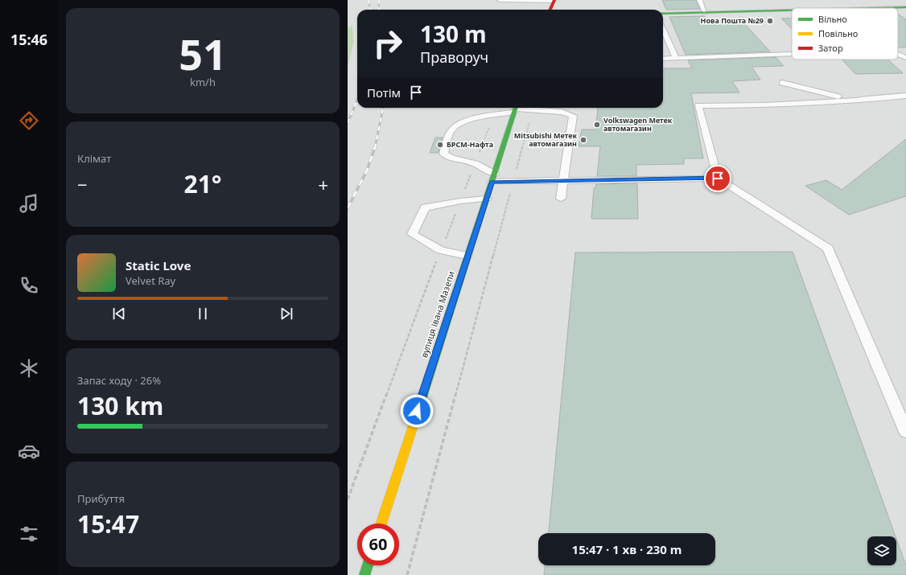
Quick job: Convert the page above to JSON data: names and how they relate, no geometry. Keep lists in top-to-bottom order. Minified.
{"streets":{"main road":["вулиця Івана Мазепи"]},"places":["Нова Пошта №29","Volkswagen Метек автомагазин","Mitsubishi Метек автомагазин","БРСМ-Нафта"],"legend":["Вільно","Повільно","Затор"],"page":{"tabs":"15:46","tile":[["51","km/h"],"Клімат",["Запас ходу · 26%","130 km"],["Прибуття","15:47"]],"turn":["130 m","Праворуч"],"then":"Потім","heat":["−","21°","+"],"song":["Static Love","Velvet Ray"],"limit":"60","trip":"15:47 · 1 хв · 230 m"}}
